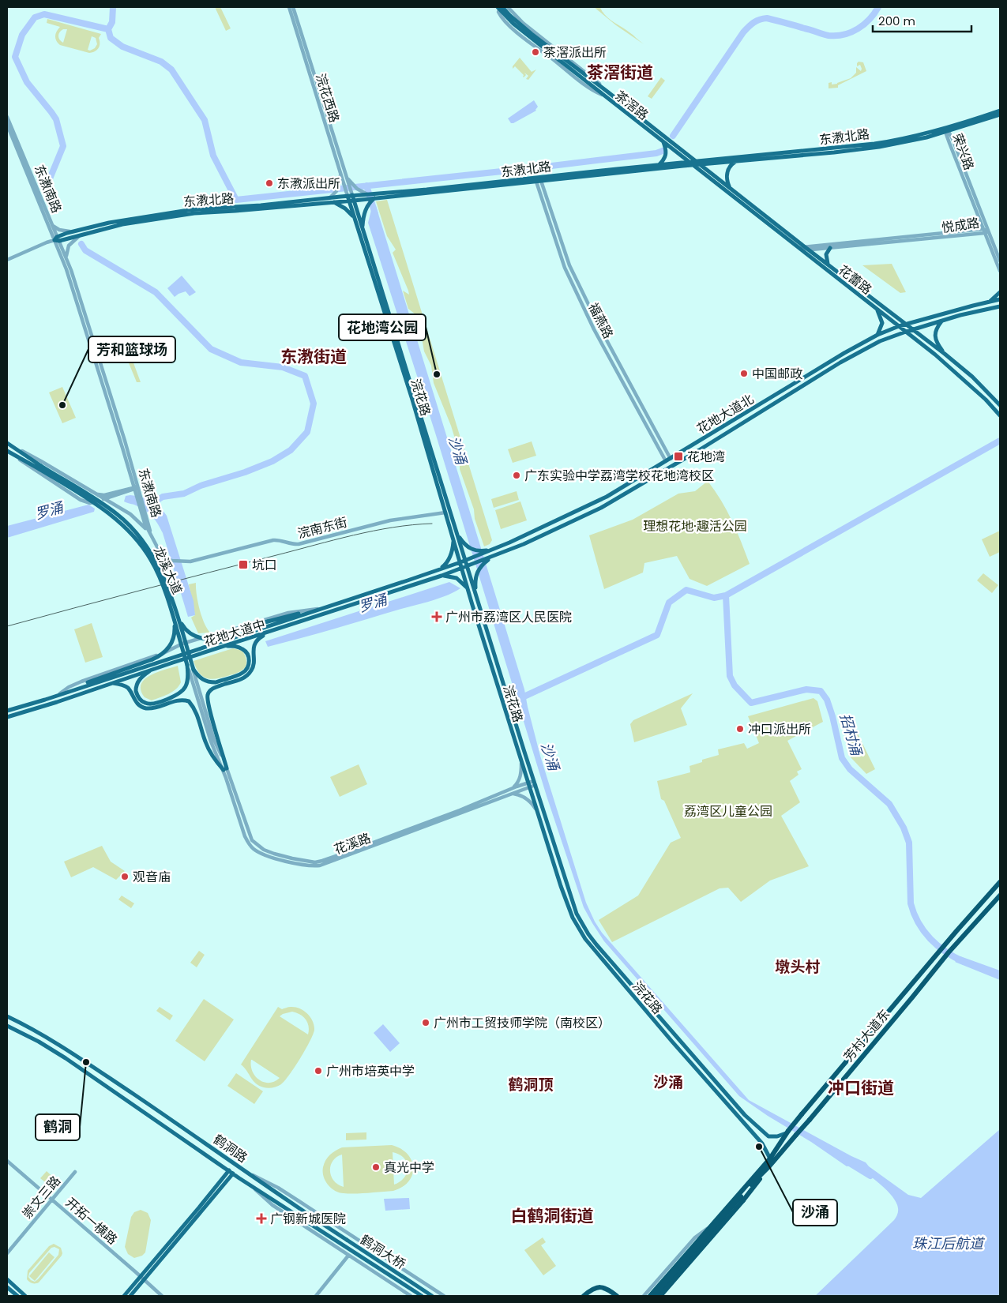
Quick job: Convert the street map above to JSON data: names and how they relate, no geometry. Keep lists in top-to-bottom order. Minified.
{"streets":{"highway":["芳村大道东"],"main road":["茶滘路","东漖北路","花蕾路","浣花路","花地大道北","龙溪大道","花地大道中","鹤洞路","鹤洞大桥"],"street":["浣花西路","荣兴路","东漖南路","悦成路","福燕路","浣南东街","花溪路","崇文三路","开拓一横路"]},"crossings":[["浣花西路","东漖北路"],["浣花西路","浣花路"],["茶滘路","东漖北路"],["茶滘路","花蕾路"],["东漖北路","荣兴路"],["东漖北路","东漖南路"],["东漖北路","花蕾路"],["东漖北路","福燕路"],["东漖北路","浣花路"],["荣兴路","悦成路"],["东漖南路","浣南东街"],["悦成路","花蕾路"],["花蕾路","花地大道北"],["福燕路","花地大道北"],["浣花路","花地大道北"],["浣花路","浣南东街"],["浣花路","花地大道中"],["浣花路","花溪路"],["浣花路","芳村大道东"],["花地大道北","花地大道中"],["龙溪大道","花溪路"],["鹤洞路","鹤洞大桥"],["崇文三路","开拓一横路"]],"districts":["茶滘街道","东漖街道","墩头村","沙涌","鹤洞顶","冲口街道","白鹤洞街道"],"water":["沙涌","罗涌","招村涌","珠江后航道"],"parks":["理想花地·趣活公园","荔湾区儿童公园"],"places":{"other":["茶滘派出所","东漖派出所","中国邮政","花地湾公园","芳和篮球场","广东实验中学荔湾学校花地湾校区","冲口派出所","观音庙","广州市工贸技师学院（南校区）","鹤洞","广州市培英中学","沙涌","真光中学"],"transit":["花地湾","坑口"],"health":["广州市荔湾区人民医院","广钢新城医院"]},"scale_bar":"200 m"}
